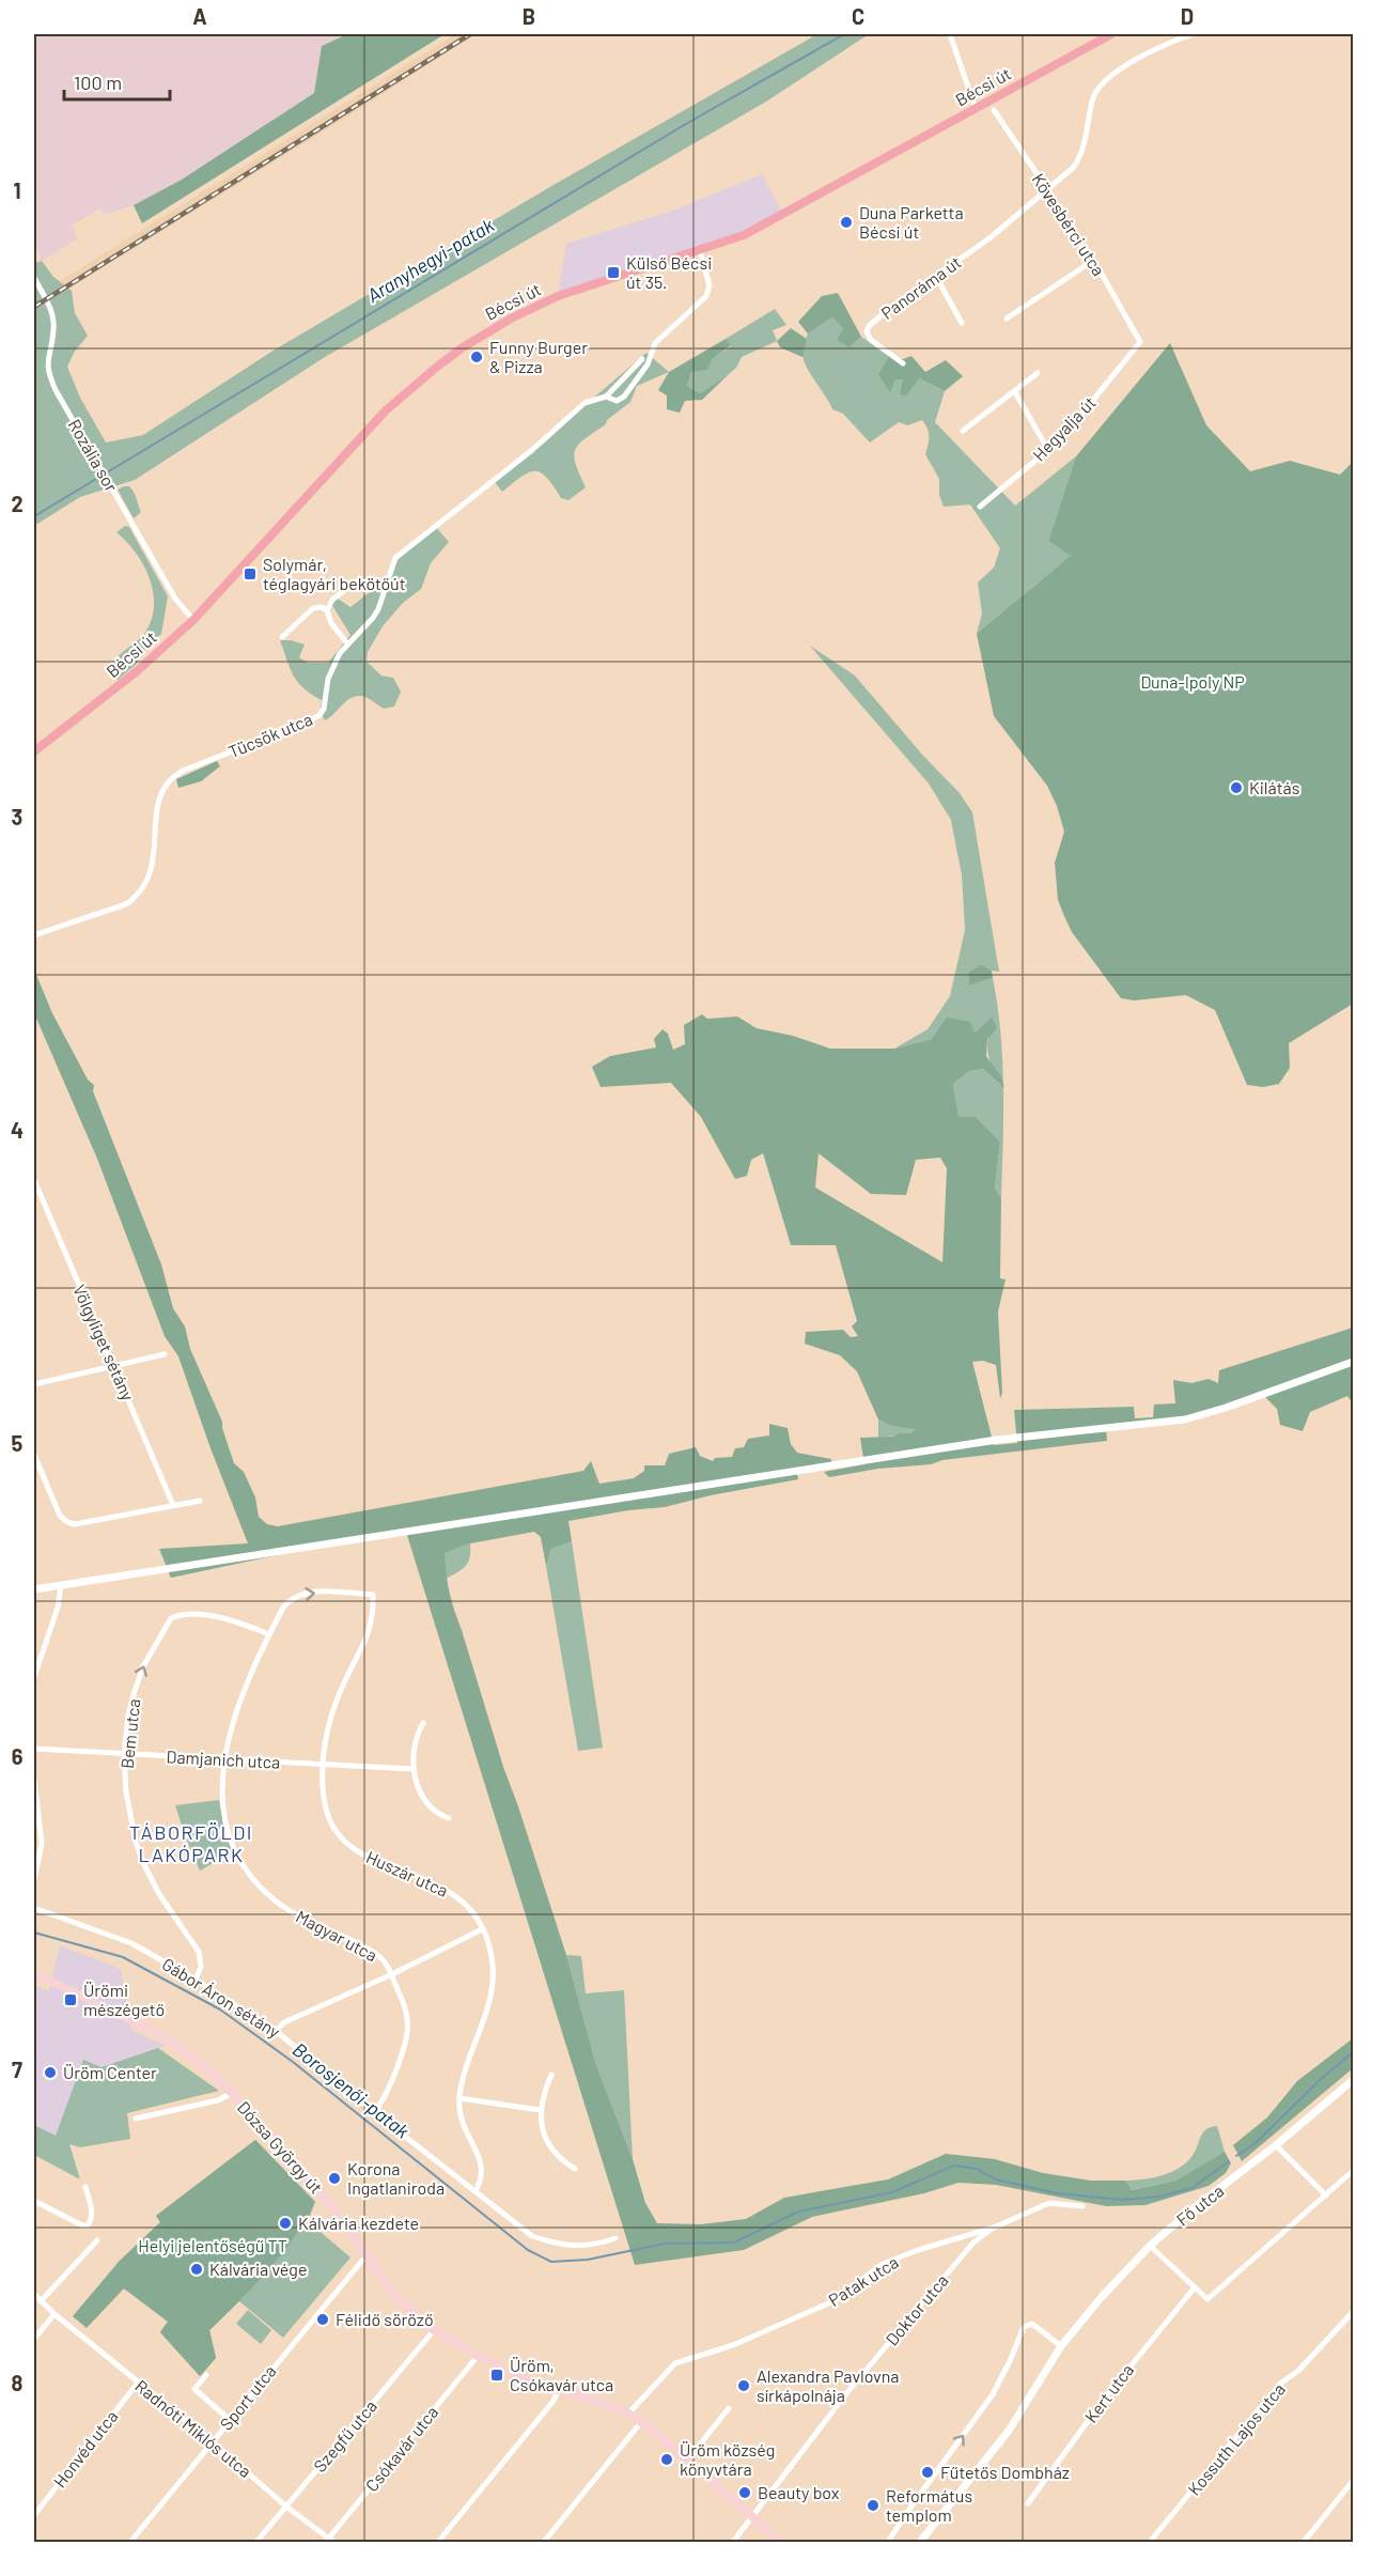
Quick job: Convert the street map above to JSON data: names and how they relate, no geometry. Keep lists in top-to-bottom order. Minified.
{"streets":{"main road":["Bécsi út","Dózsa György út"],"street":["Kövesbérci utca","Panoráma út","Hegyalja út","Rozália sor","Tücsök utca","Völgyliget sétány","Bem utca","Damjanich utca","Huszár utca","Magyar utca","Gábor Áron sétány","Fő utca","Patak utca","Doktor utca","Kert utca","Sport utca","Radnóti Miklós utca","Szegfű utca","Kossuth Lajos utca","Honvéd utca","Csókavár utca"]},"crossings":[["Bécsi út","Rozália sor"],["Bécsi út","Tücsök utca"],["Kövesbérci utca","Panoráma út"],["Kövesbérci utca","Hegyalja út"],["Bem utca","Damjanich utca"],["Bem utca","Magyar utca"],["Bem utca","Gábor Áron sétány"],["Damjanich utca","Huszár utca"],["Damjanich utca","Magyar utca"],["Huszár utca","Magyar utca"],["Huszár utca","Gábor Áron sétány"],["Magyar utca","Gábor Áron sétány"],["Dózsa György út","Patak utca"],["Dózsa György út","Doktor utca"],["Dózsa György út","Sport utca"],["Dózsa György út","Szegfű utca"],["Dózsa György út","Csókavár utca"],["Patak utca","Doktor utca"],["Sport utca","Radnóti Miklós utca"],["Radnóti Miklós utca","Szegfű utca"],["Radnóti Miklós utca","Honvéd utca"],["Radnóti Miklós utca","Csókavár utca"]],"districts":["TÁBORFÖLDI LAKÓPARK"],"water":["Aranyhegyi-patak","Borosjenői-patak"],"parks":["Duna-Ipoly NP","Helyi jelentőségű TT"],"places":{"other":["Duna Parketta Bécsi út","Funny Burger & Pizza","Kilátás","Üröm Center","Korona Ingatlaniroda","Kálvária kezdete","Kálvária vége","Félidő söröző","Alexandra Pavlovna sírkápolnája","Üröm község könyvtára","Fűtetős Dombház","Beauty box","Református templom"],"transit":["Külső Bécsi út 35.","Solymár, téglagyári bekötőút","Ürömi mészégető","Üröm, Csókavár utca"]},"scale_bar":"100 m","grid":{"columns":["A","B","C","D"],"rows":["1","2","3","4","5","6","7","8"]}}
